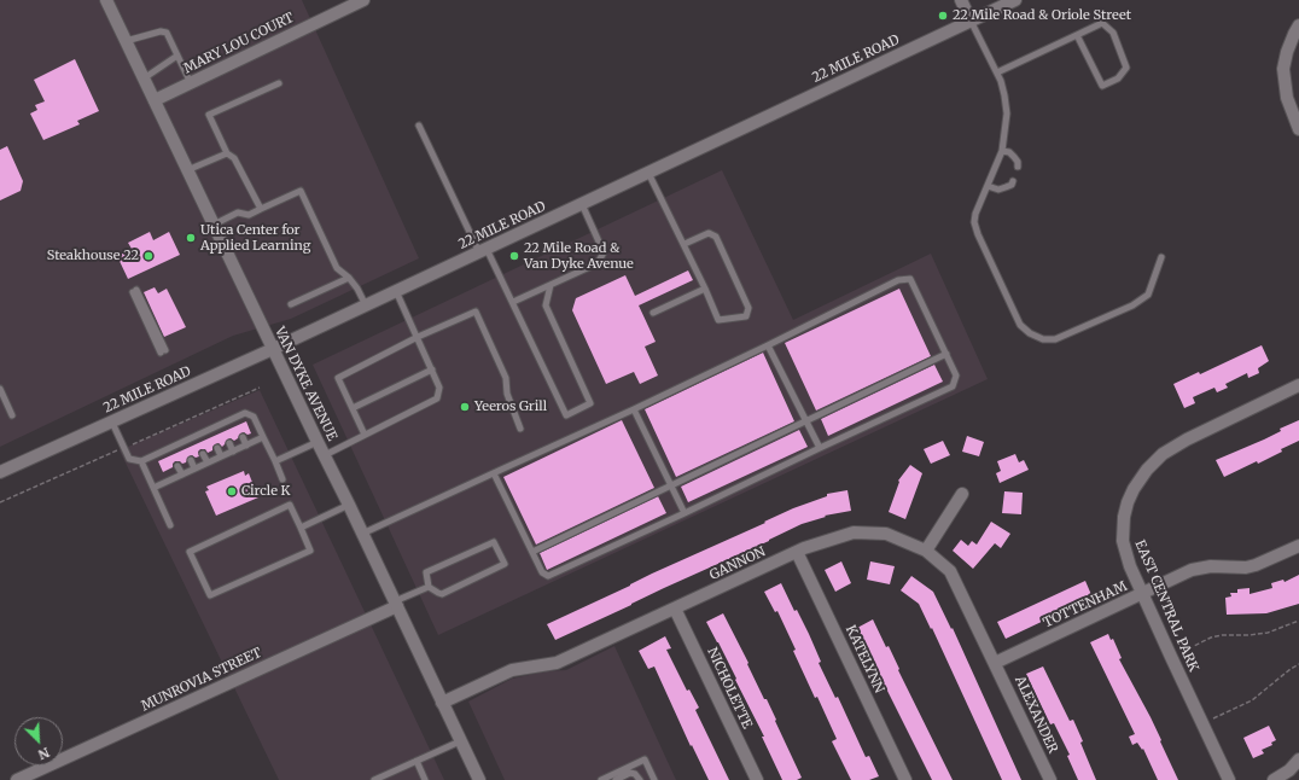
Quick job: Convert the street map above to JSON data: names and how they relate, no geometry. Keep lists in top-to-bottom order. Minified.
{"streets":{"street":["MARY LOU COURT","22 MILE ROAD","VAN DYKE AVENUE","GANNON","TOTTENHAM","EAST CENTRAL PARK","KATELYNN","MUNROVIA STREET","NICHOLETTE","ALEXANDER"]},"crossings":[["MARY LOU COURT","VAN DYKE AVENUE"],["22 MILE ROAD","VAN DYKE AVENUE"],["VAN DYKE AVENUE","GANNON"],["VAN DYKE AVENUE","MUNROVIA STREET"],["GANNON","TOTTENHAM"],["GANNON","KATELYNN"],["GANNON","NICHOLETTE"],["GANNON","ALEXANDER"],["TOTTENHAM","EAST CENTRAL PARK"],["TOTTENHAM","ALEXANDER"]],"places":["22 Mile Road & Oriole Street","Utica Center for Applied Learning","Steakhouse 22","22 Mile Road & Van Dyke Avenue","Yeeros Grill","Circle K"],"north":"bottom right"}
